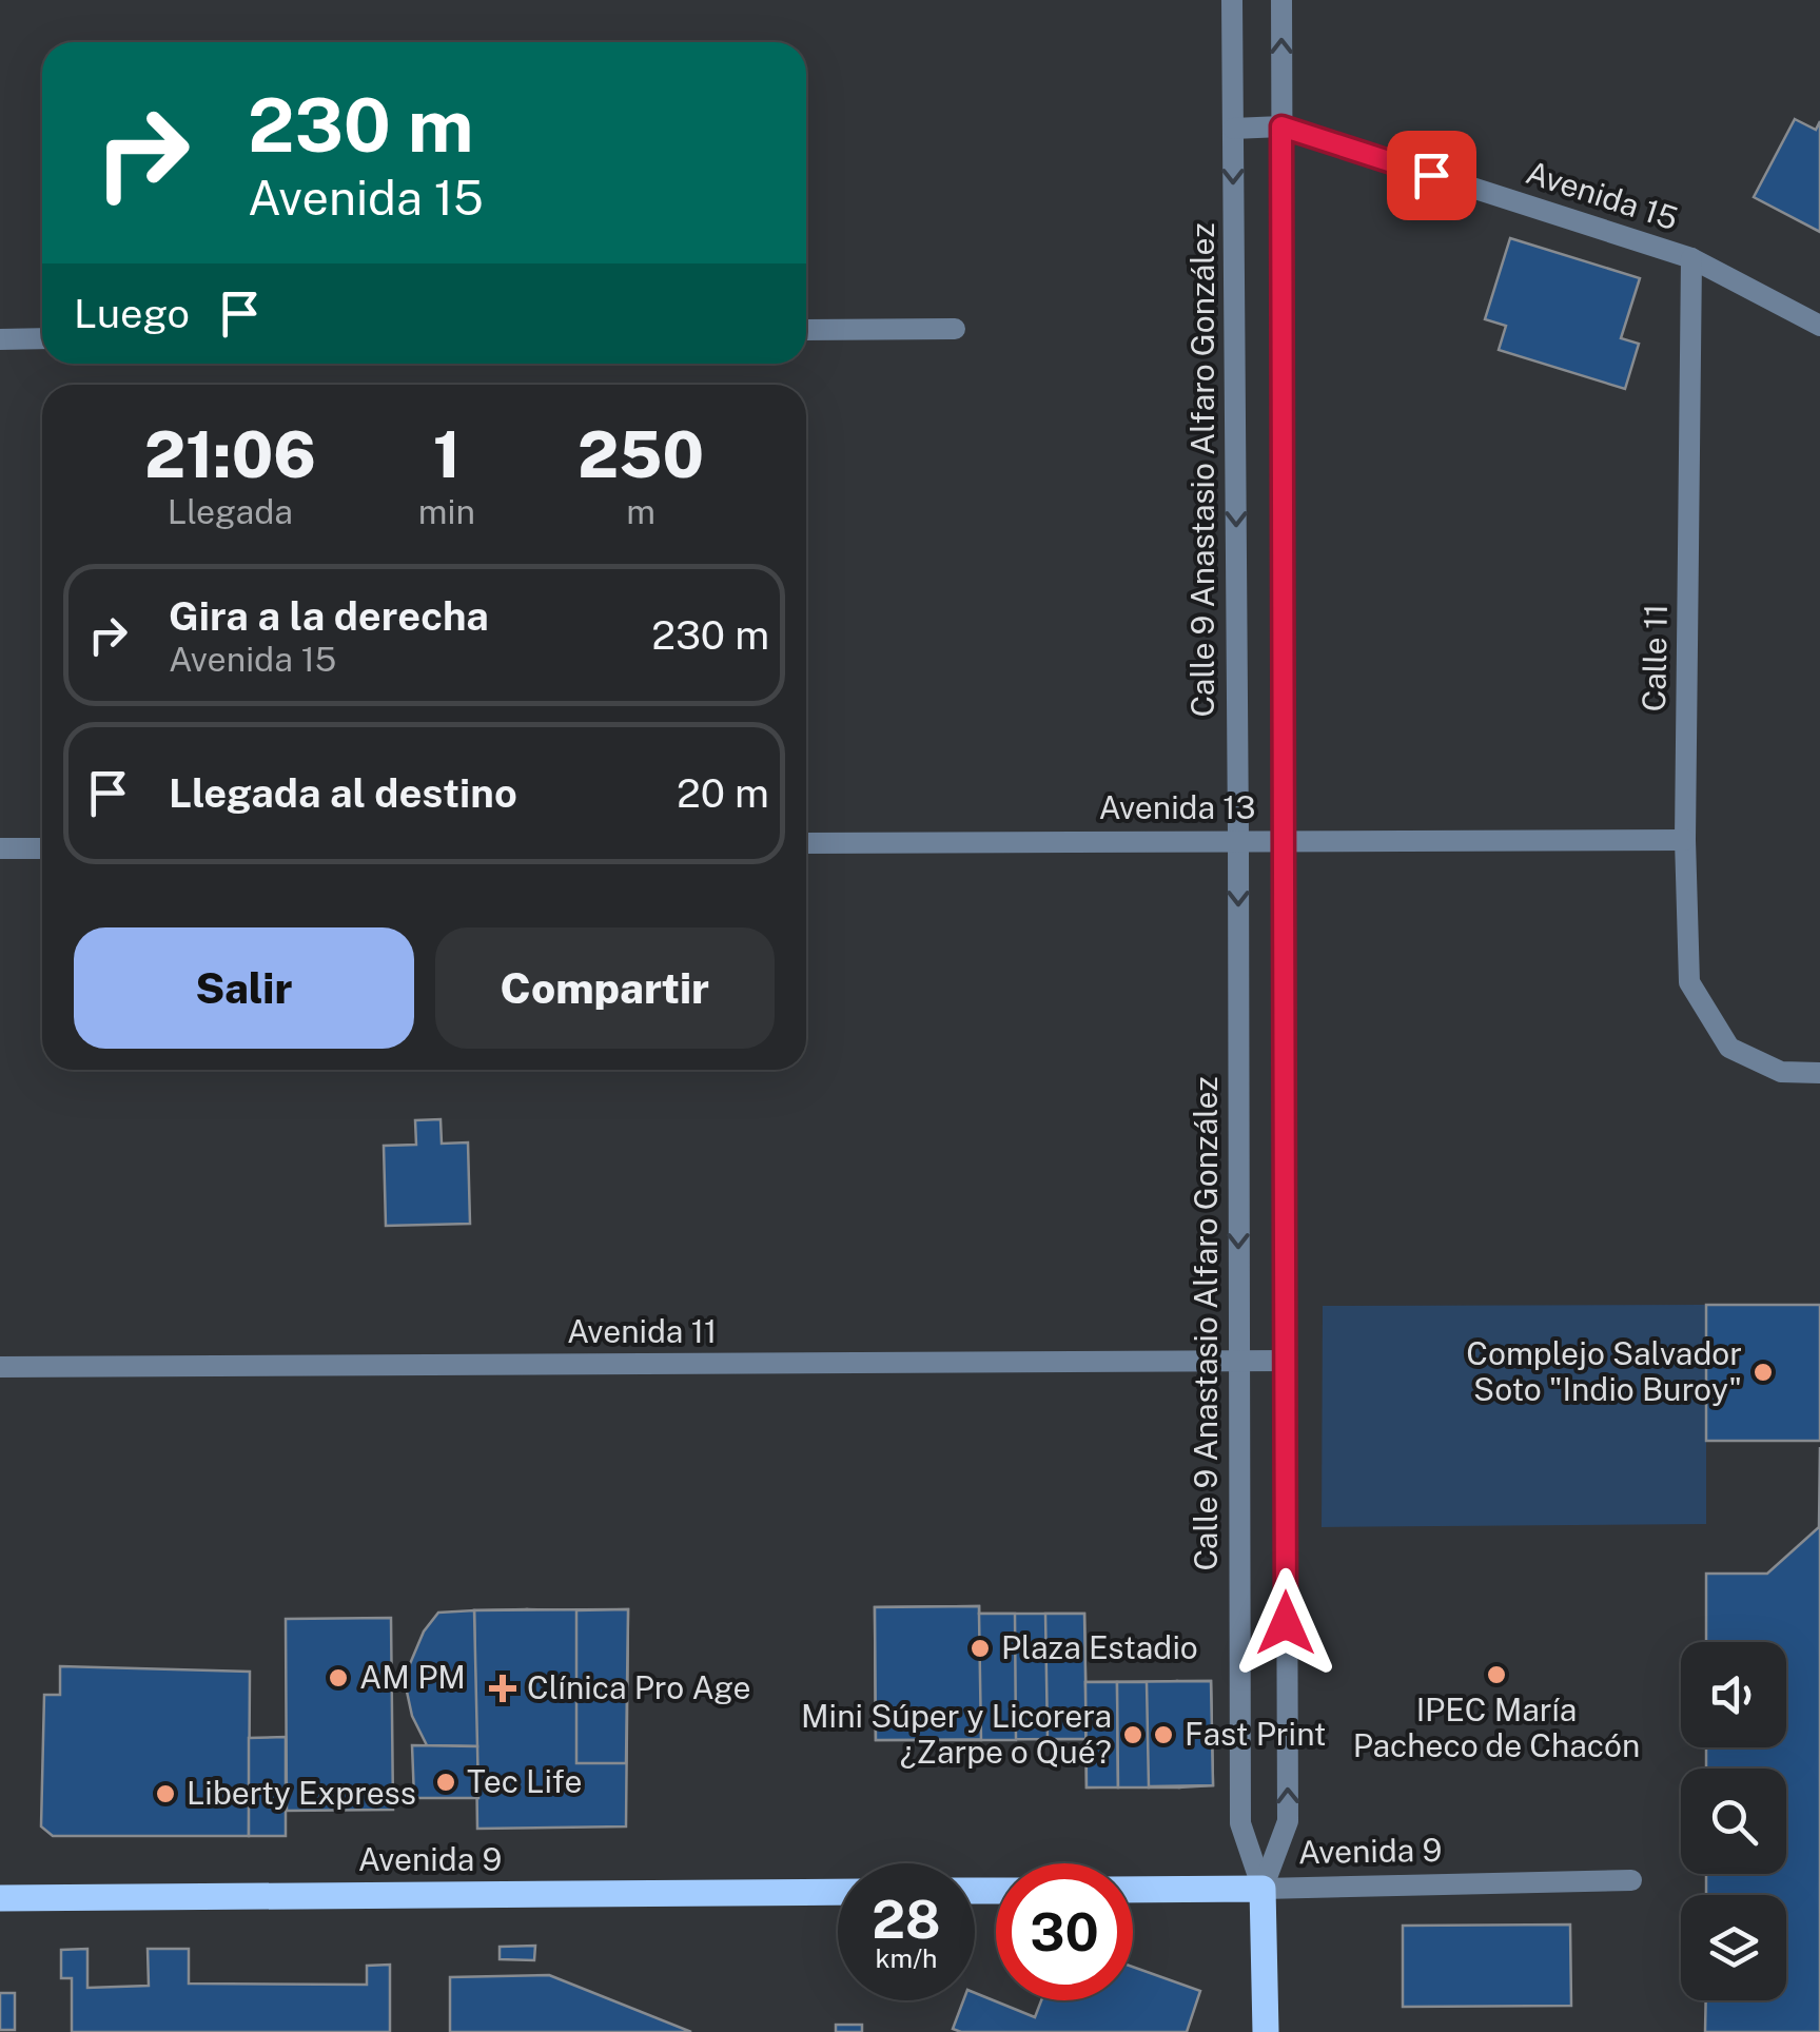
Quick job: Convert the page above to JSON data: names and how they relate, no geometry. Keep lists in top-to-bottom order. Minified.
{"streets":{"main road":["Avenida 9"],"street":["Avenida 15","Calle 9 Anastasio Alfaro González","Calle 11","Avenida 13","Avenida 11"]},"crossings":[["Avenida 15","Calle 9 Anastasio Alfaro González"],["Avenida 15","Calle 11"],["Calle 9 Anastasio Alfaro González","Avenida 13"],["Calle 9 Anastasio Alfaro González","Avenida 11"],["Calle 9 Anastasio Alfaro González","Avenida 9"],["Calle 11","Avenida 13"]],"places":{"other":["Complejo Salvador Soto \"Indio Buroy\"","Plaza Estadio","IPEC María Pacheco de Chacón","AM PM","Mini Súper y Licorera ¿Zarpe o Qué?","Fast Print","Tec Life","Liberty Express"],"health":["Clínica Pro Age"]},"page":{"turn":["230 m","Avenida 15"],"then":"Luego","eta":["21:06","Llegada","1","min","250","m"],"list":[{"name":"Gira a la derecha","note":"Avenida 15","value":"230 m"},{"name":"Llegada al destino","value":"20 m"}],"buttons":["Salir","Compartir"],"speed":"28 km/h","limit":"30"}}
